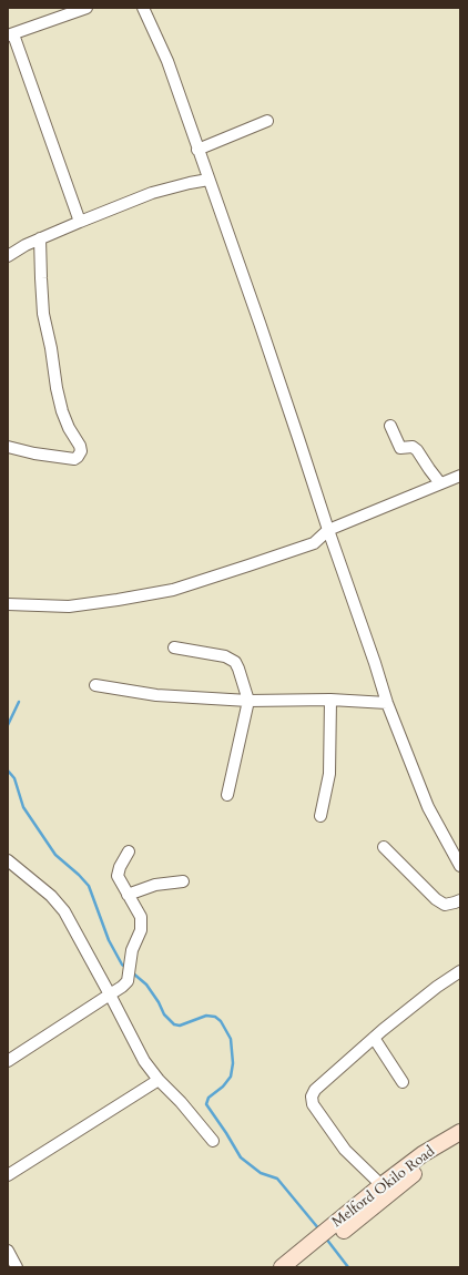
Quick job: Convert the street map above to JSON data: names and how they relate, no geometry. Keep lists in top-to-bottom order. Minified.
{"streets":{"main road":["Melford Okilo Road"]}}
